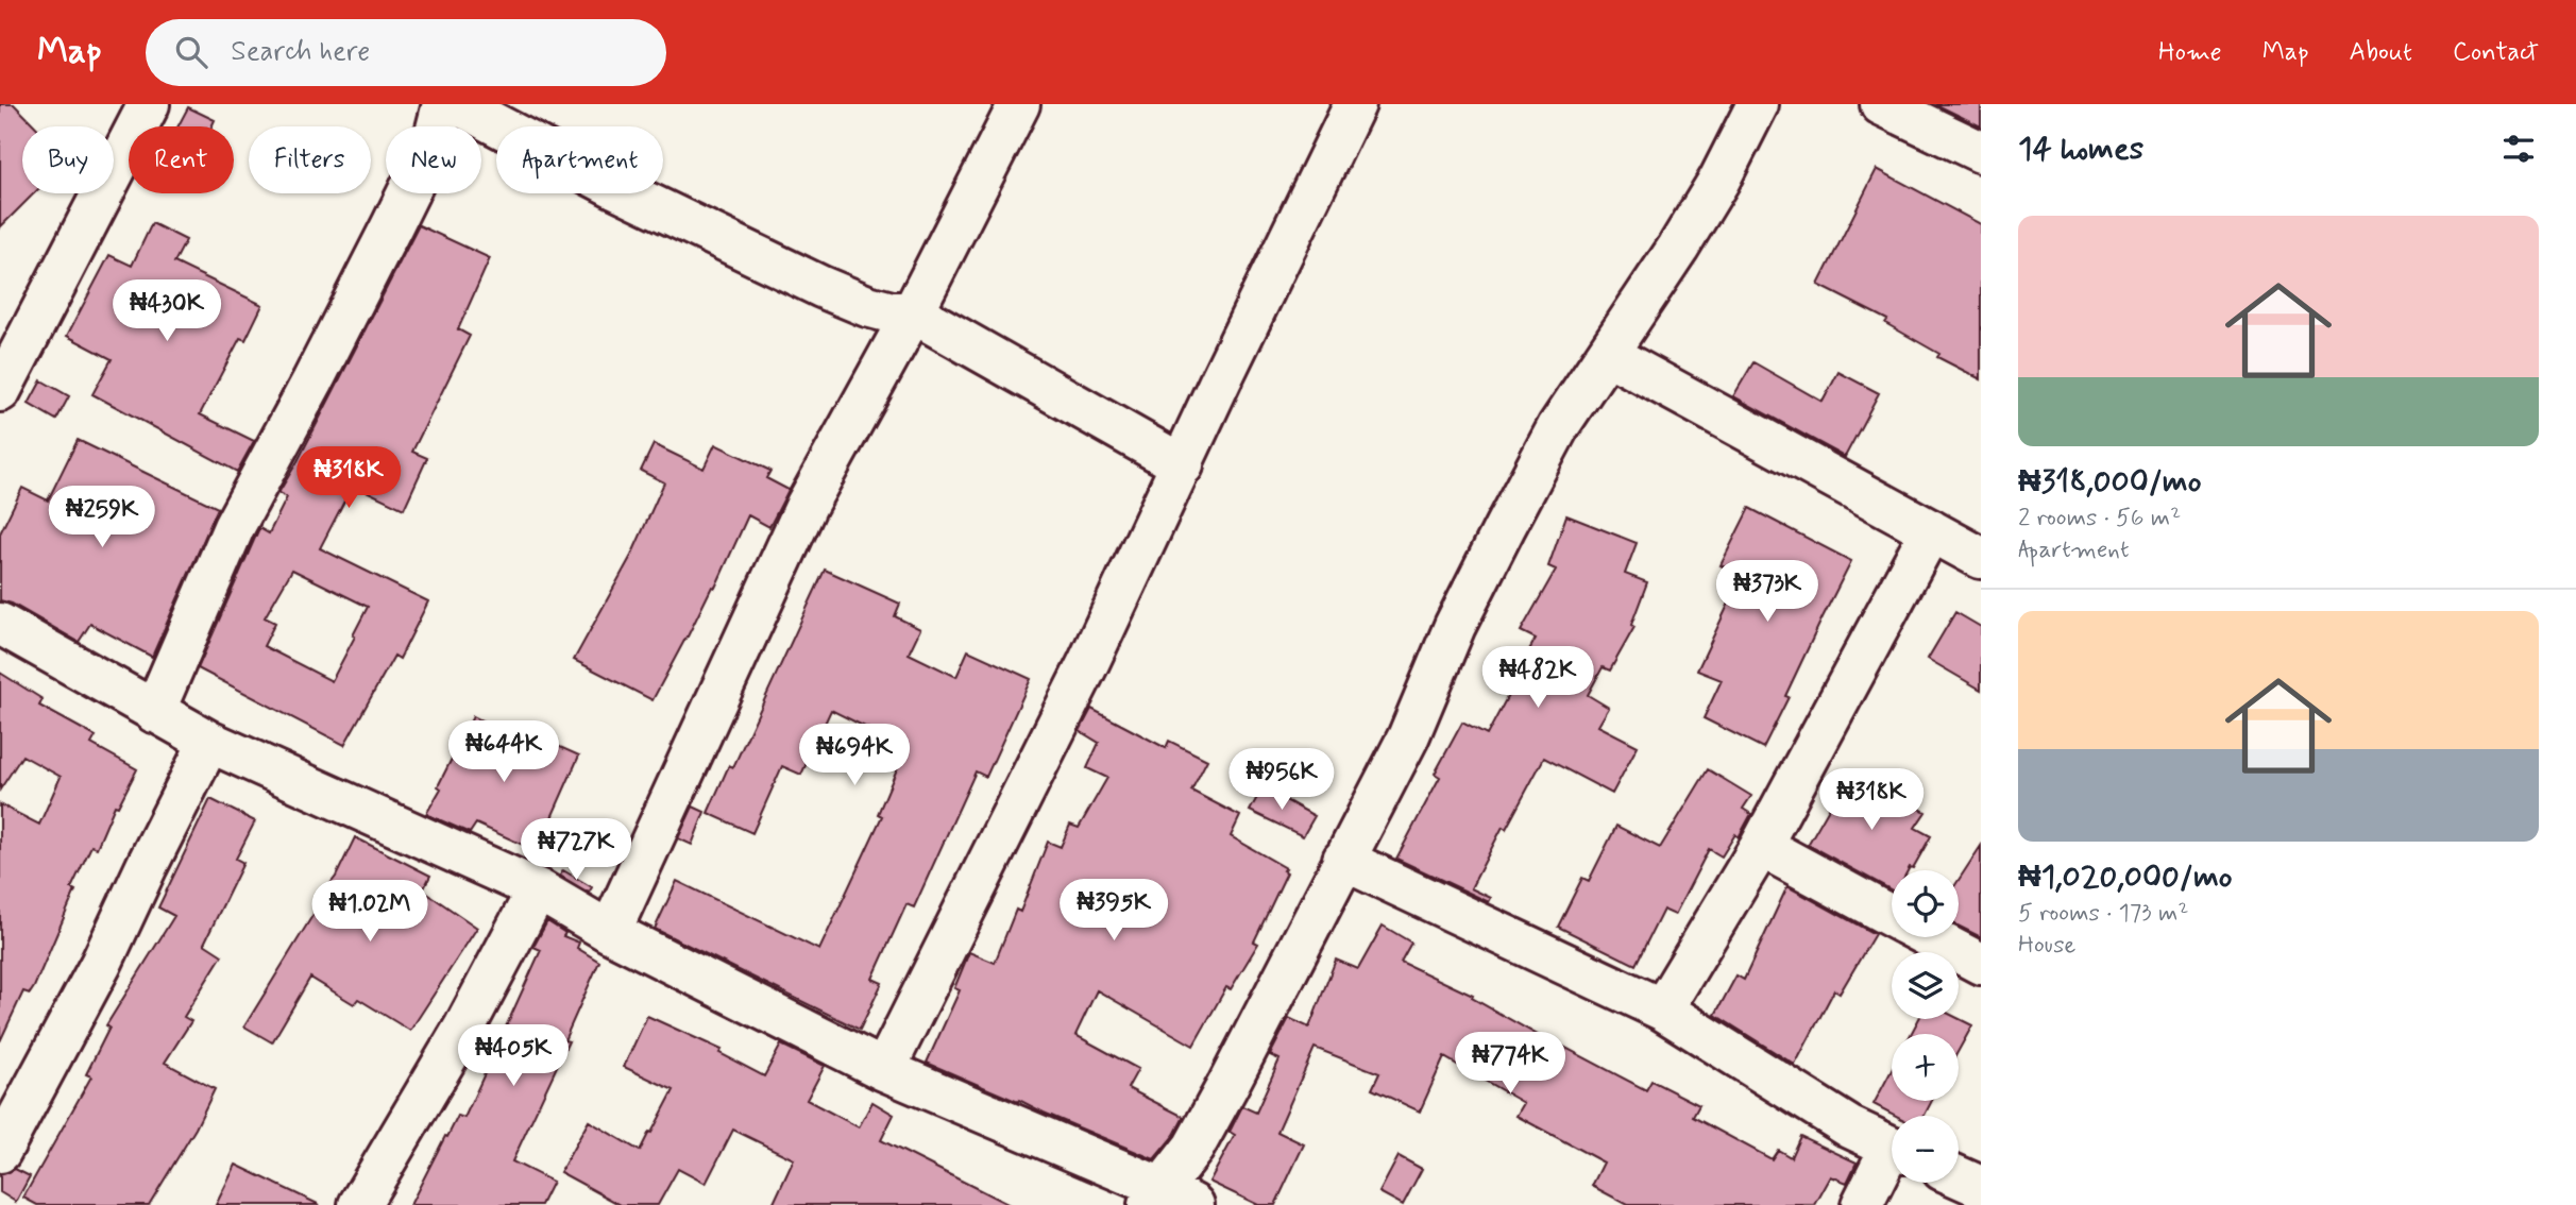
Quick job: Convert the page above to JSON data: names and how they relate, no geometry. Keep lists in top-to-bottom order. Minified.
{"page":{"header":"Map","search":"Search here","nav":["Home","Map","About","Contact"],"heading":"14 homes","chip":["Buy","Rent","Filters","New","Apartment"],"list":[{"name":"₦318,000/mo","note":"2 rooms · 56 m² · Apartment"},{"name":"₦1,020,000/mo","note":"5 rooms · 173 m² · House"}],"price":["₦430K","₦318K","₦259K","₦373K","₦482K","₦644K","₦694K","₦956K","₦318K","₦727K","₦395K","₦1.02M","₦405K","₦774K"],"map_buttons":["+","−"]}}
